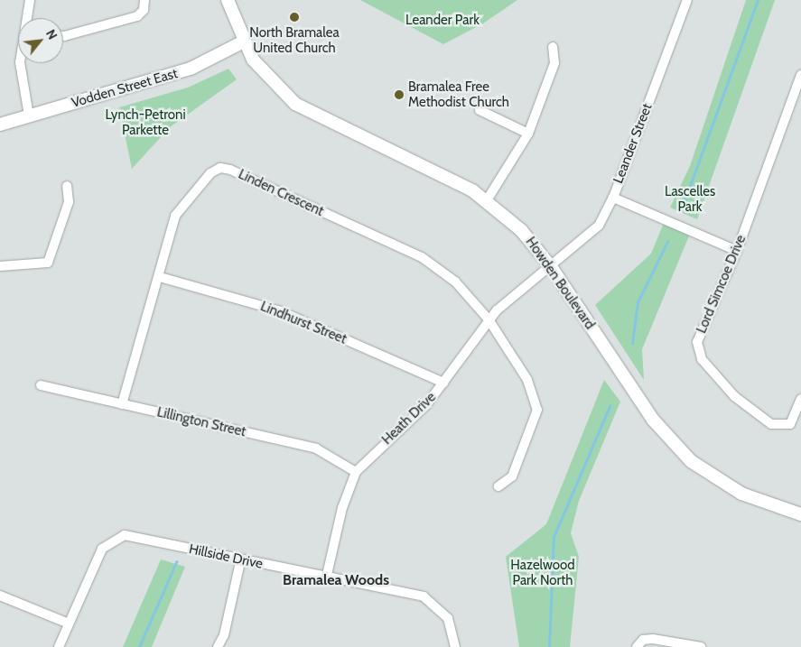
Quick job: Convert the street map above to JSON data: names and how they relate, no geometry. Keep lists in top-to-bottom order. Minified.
{"streets":{"street":["Vodden Street East","Leander Street","Linden Crescent","Howden Boulevard","Lord Simcoe Drive","Lindhurst Street","Heath Drive","Lillington Street","Hillside Drive"]},"crossings":[["Vodden Street East","Howden Boulevard"],["Leander Street","Howden Boulevard"],["Leander Street","Heath Drive"],["Linden Crescent","Lindhurst Street"],["Linden Crescent","Heath Drive"],["Linden Crescent","Lillington Street"],["Howden Boulevard","Heath Drive"],["Lindhurst Street","Heath Drive"],["Heath Drive","Lillington Street"],["Heath Drive","Hillside Drive"]],"districts":["Bramalea Woods"],"parks":["Leander Park","Lynch-Petroni Parkette","Lascelles Park","Hazelwood Park North"],"places":["North Bramalea United Church","Bramalea Free Methodist Church"],"north":"top right"}
